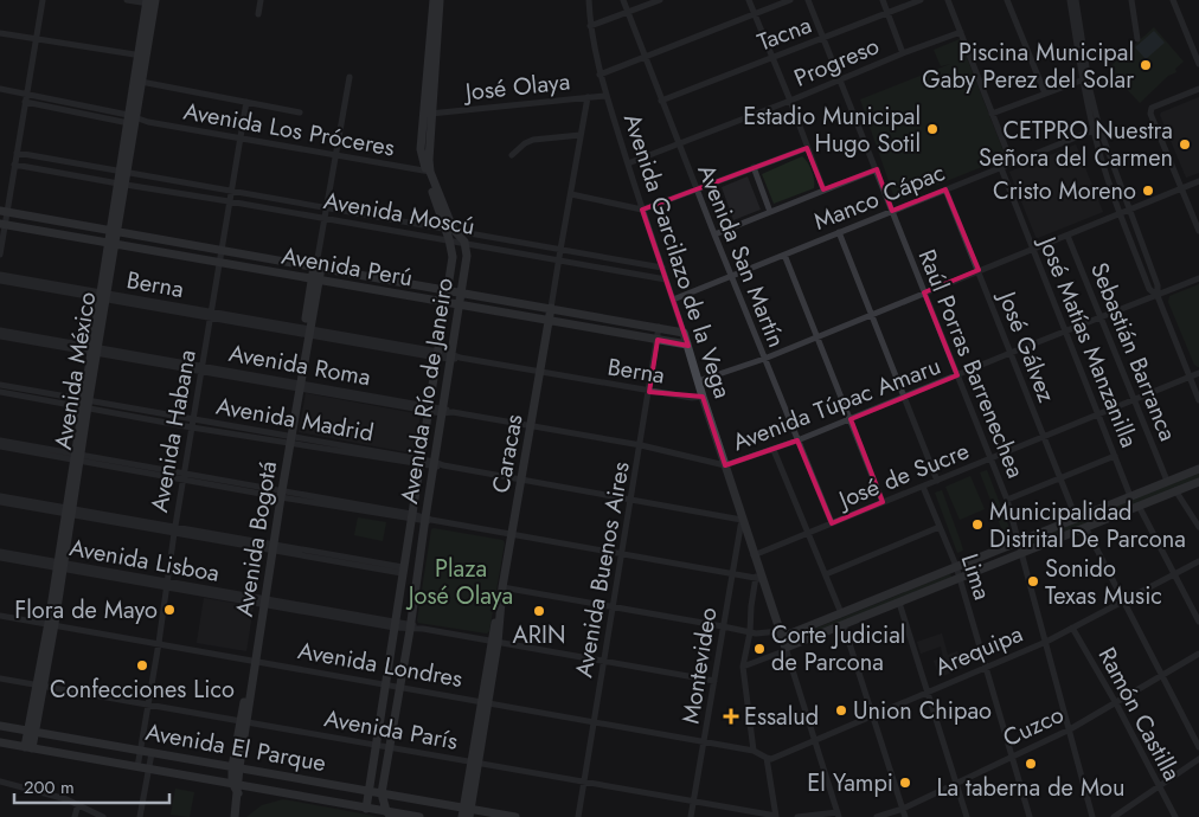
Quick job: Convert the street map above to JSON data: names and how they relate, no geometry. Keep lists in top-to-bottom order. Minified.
{"streets":{"street":["Tacna","Progreso","José Olaya","Avenida Los Próceres","Manco Cápac","Avenida Moscú","Avenida Garcilazo de la Vega","Avenida San Martín","Avenida Perú","Berna","José Matías Manzanilla","José Gálvez","Sebastián Barranca","Raúl Porras Barrenechea","Avenida Roma","Avenida México","Avenida Río de Janeiro","Avenida Túpac Amaru","Avenida Madrid","Avenida Habana","Caracas","José de Sucre","Avenida Bogotá","Avenida Lisboa","Avenida Buenos Aires","Lima","Arequipa","Avenida Londres","Montevideo","Ramón Castilla","Cuzco","Avenida París","Avenida El Parque"]},"crossings":[["Tacna","Avenida San Martín"],["Tacna","Raúl Porras Barrenechea"],["Progreso","Avenida Garcilazo de la Vega"],["Progreso","Avenida San Martín"],["Progreso","Raúl Porras Barrenechea"],["José Olaya","Avenida Garcilazo de la Vega"],["José Olaya","Avenida Río de Janeiro"],["José Olaya","Caracas"],["Avenida Los Próceres","Avenida México"],["Avenida Los Próceres","Avenida Río de Janeiro"],["Avenida Los Próceres","Avenida Habana"],["Avenida Los Próceres","Avenida Bogotá"],["Manco Cápac","Avenida Garcilazo de la Vega"],["Manco Cápac","Avenida San Martín"],["Manco Cápac","José Matías Manzanilla"],["Manco Cápac","José Gálvez"],["Manco Cápac","Raúl Porras Barrenechea"],["Avenida Moscú","Avenida Garcilazo de la Vega"],["Avenida Moscú","Avenida México"],["Avenida Moscú","Avenida Río de Janeiro"],["Avenida Moscú","Avenida Habana"],["Avenida Moscú","Caracas"],["Avenida Moscú","Avenida Bogotá"],["Avenida Garcilazo de la Vega","Avenida Perú"],["Avenida Garcilazo de la Vega","Berna"],["Avenida Garcilazo de la Vega","Avenida Roma"],["Avenida Garcilazo de la Vega","Avenida Túpac Amaru"],["Avenida Garcilazo de la Vega","Avenida Madrid"],["Avenida Garcilazo de la Vega","José de Sucre"],["Avenida Garcilazo de la Vega","Montevideo"],["Avenida San Martín","Avenida Túpac Amaru"],["Avenida San Martín","José de Sucre"],["Avenida Perú","Avenida México"],["Avenida Perú","Avenida Río de Janeiro"],["Avenida Perú","Avenida Habana"],["Avenida Perú","Caracas"],["Avenida Perú","Avenida Bogotá"],["Avenida Perú","Avenida Buenos Aires"],["Berna","Avenida México"],["Berna","Avenida Río de Janeiro"],["Berna","Avenida Habana"],["Berna","Caracas"],["Berna","Avenida Bogotá"],["Berna","Avenida Buenos Aires"],["José Matías Manzanilla","Avenida Túpac Amaru"],["José Matías Manzanilla","José de Sucre"],["José Gálvez","Avenida Túpac Amaru"],["José Gálvez","José de Sucre"],["Sebastián Barranca","Avenida Túpac Amaru"],["Sebastián Barranca","José de Sucre"],["Raúl Porras Barrenechea","Avenida Túpac Amaru"],["Raúl Porras Barrenechea","José de Sucre"],["Raúl Porras Barrenechea","Arequipa"],["Raúl Porras Barrenechea","Cuzco"],["Avenida Roma","Avenida México"],["Avenida Roma","Avenida Río de Janeiro"],["Avenida Roma","Avenida Túpac Amaru"],["Avenida Roma","Avenida Habana"],["Avenida Roma","Caracas"],["Avenida Roma","Avenida Bogotá"],["Avenida Roma","Avenida Buenos Aires"],["Avenida México","Avenida Madrid"],["Avenida México","Avenida Lisboa"],["Avenida México","Avenida Londres"],["Avenida México","Avenida París"],["Avenida México","Avenida El Parque"],["Avenida Río de Janeiro","Avenida Madrid"],["Avenida Río de Janeiro","Avenida Lisboa"],["Avenida Río de Janeiro","Avenida Londres"],["Avenida Río de Janeiro","Avenida París"],["Avenida Río de Janeiro","Avenida El Parque"],["Avenida Madrid","Avenida Habana"],["Avenida Madrid","Caracas"],["Avenida Madrid","Avenida Bogotá"],["Avenida Madrid","Avenida Buenos Aires"],["Avenida Madrid","Montevideo"],["Avenida Habana","Avenida Lisboa"],["Avenida Habana","Avenida Londres"],["Avenida Habana","Avenida París"],["Avenida Habana","Avenida El Parque"],["Caracas","Avenida Lisboa"],["Caracas","Avenida Londres"],["Caracas","Avenida París"],["Caracas","Avenida El Parque"],["José de Sucre","Lima"],["Avenida Bogotá","Avenida Lisboa"],["Avenida Bogotá","Avenida Londres"],["Avenida Bogotá","Avenida París"],["Avenida Bogotá","Avenida El Parque"],["Avenida Lisboa","Avenida Buenos Aires"],["Avenida Lisboa","Montevideo"],["Avenida Buenos Aires","Avenida Londres"],["Avenida Buenos Aires","Avenida París"],["Lima","Arequipa"],["Lima","Cuzco"],["Arequipa","Avenida Londres"],["Arequipa","Ramón Castilla"],["Avenida Londres","Montevideo"],["Montevideo","Avenida París"],["Ramón Castilla","Cuzco"]],"parks":["Plaza José Olaya"],"places":{"other":["Piscina Municipal Gaby Perez del Solar","Estadio Municipal Hugo Sotil","CETPRO Nuestra Señora del Carmen","Cristo Moreno","Municipalidad Distrital De Parcona","Sonido Texas Music","Flora de Mayo","ARIN","Corte Judicial de Parcona","Confecciones Lico","Union Chipao","La taberna de Mou","El Yampi"],"health":["Essalud"]},"scale_bar":"200 m"}
